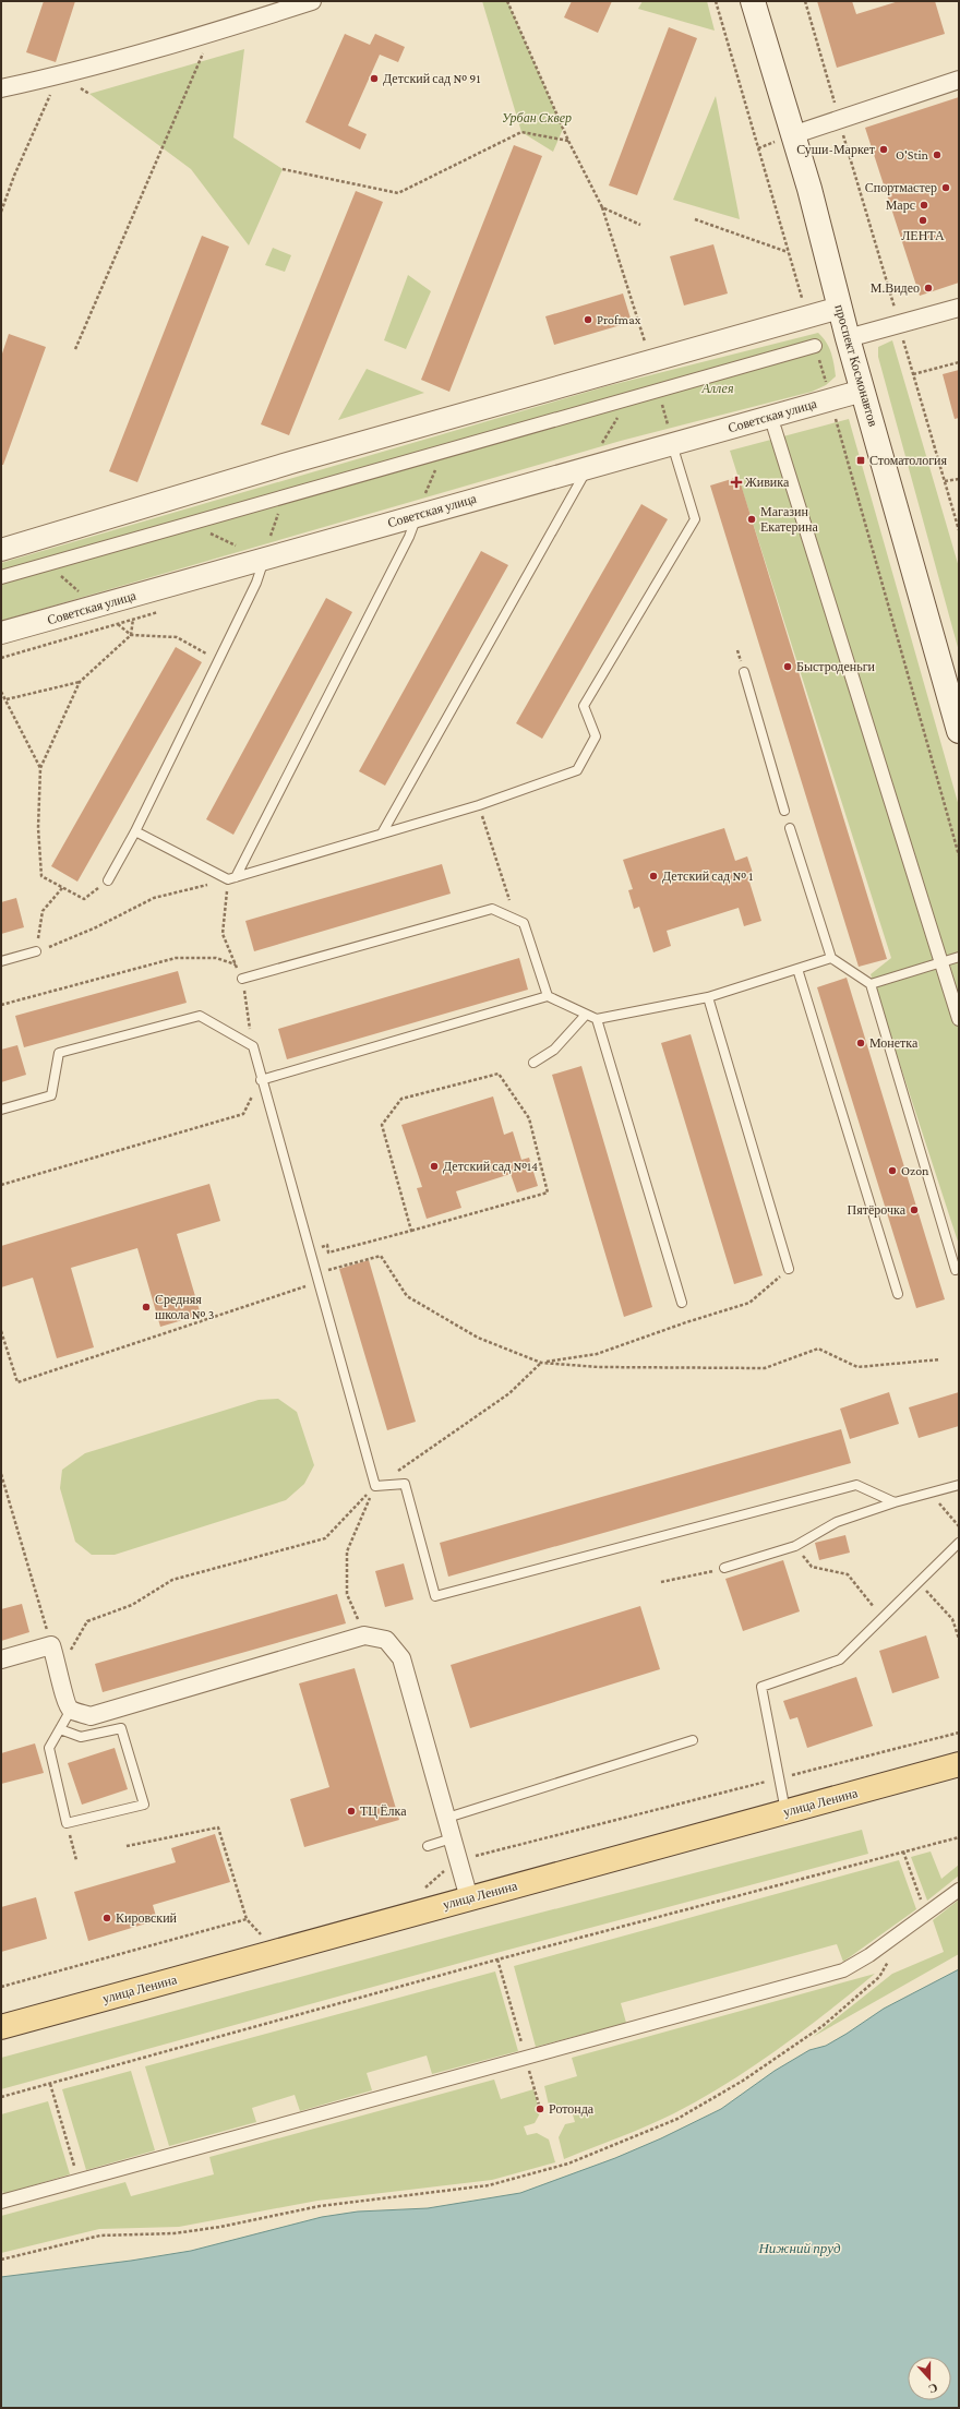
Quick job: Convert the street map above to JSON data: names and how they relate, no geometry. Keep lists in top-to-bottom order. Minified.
{"streets":{"main road":["проспект Космонавтов","улица Ленина"],"street":["Советская улица"]},"crossings":[["проспект Космонавтов","Советская улица"]],"water":["Нижний пруд"],"parks":["Урбан Сквер","Аллея"],"places":{"other":["Детский сад № 91","Суши-Маркет","O'Stin","Спортмастер","Марс","ЛЕНТА","М.Видео","Profmax","Магазин Екатерина","Быстроденьги","Детский сад № 1","Монетка","Детский сад №14","Ozon","Пятёрочка","Средняя школа № 3","ТЦ Ёлка","Кировский","Ротонда"],"transit":["Стоматология"],"health":["Живика"]},"north":"bottom"}
